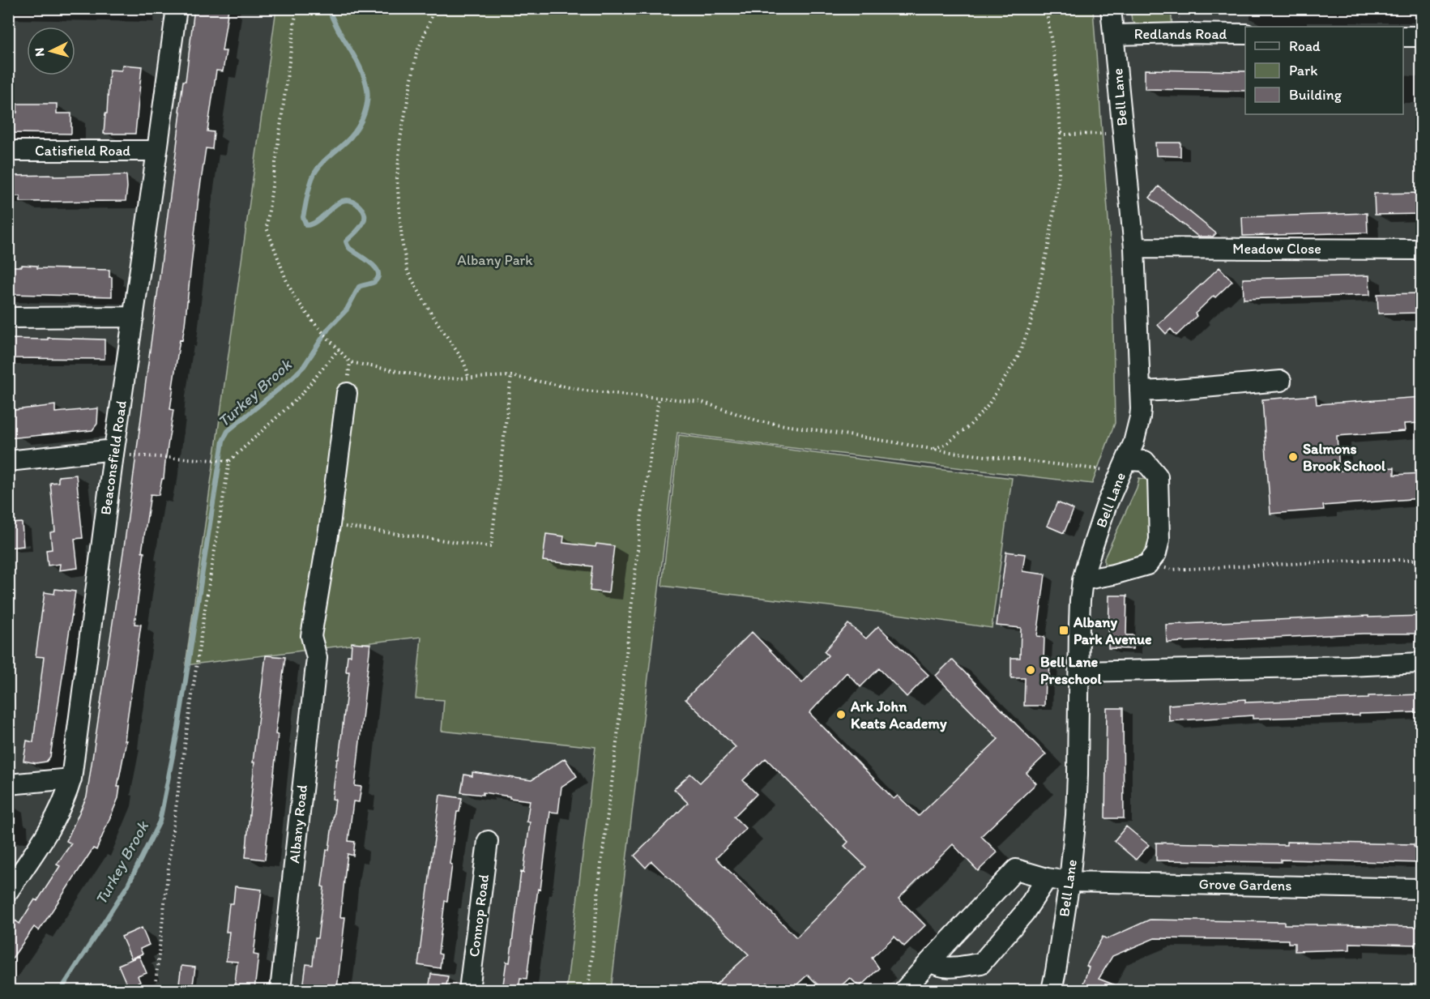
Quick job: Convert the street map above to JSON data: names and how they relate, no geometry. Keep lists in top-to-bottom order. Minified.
{"streets":{"street":["Redlands Road","Bell Lane","Catisfield Road","Meadow Close","Beaconsfield Road","Albany Road","Grove Gardens","Connop Road"]},"crossings":[["Redlands Road","Bell Lane"],["Bell Lane","Meadow Close"],["Bell Lane","Grove Gardens"],["Catisfield Road","Beaconsfield Road"]],"water":["Turkey Brook"],"parks":["Albany Park"],"places":{"other":["Salmons Brook School","Bell Lane Preschool","Ark John Keats Academy"],"transit":["Albany Park Avenue"]},"legend":["Road","Park","Building"],"north":"left"}
